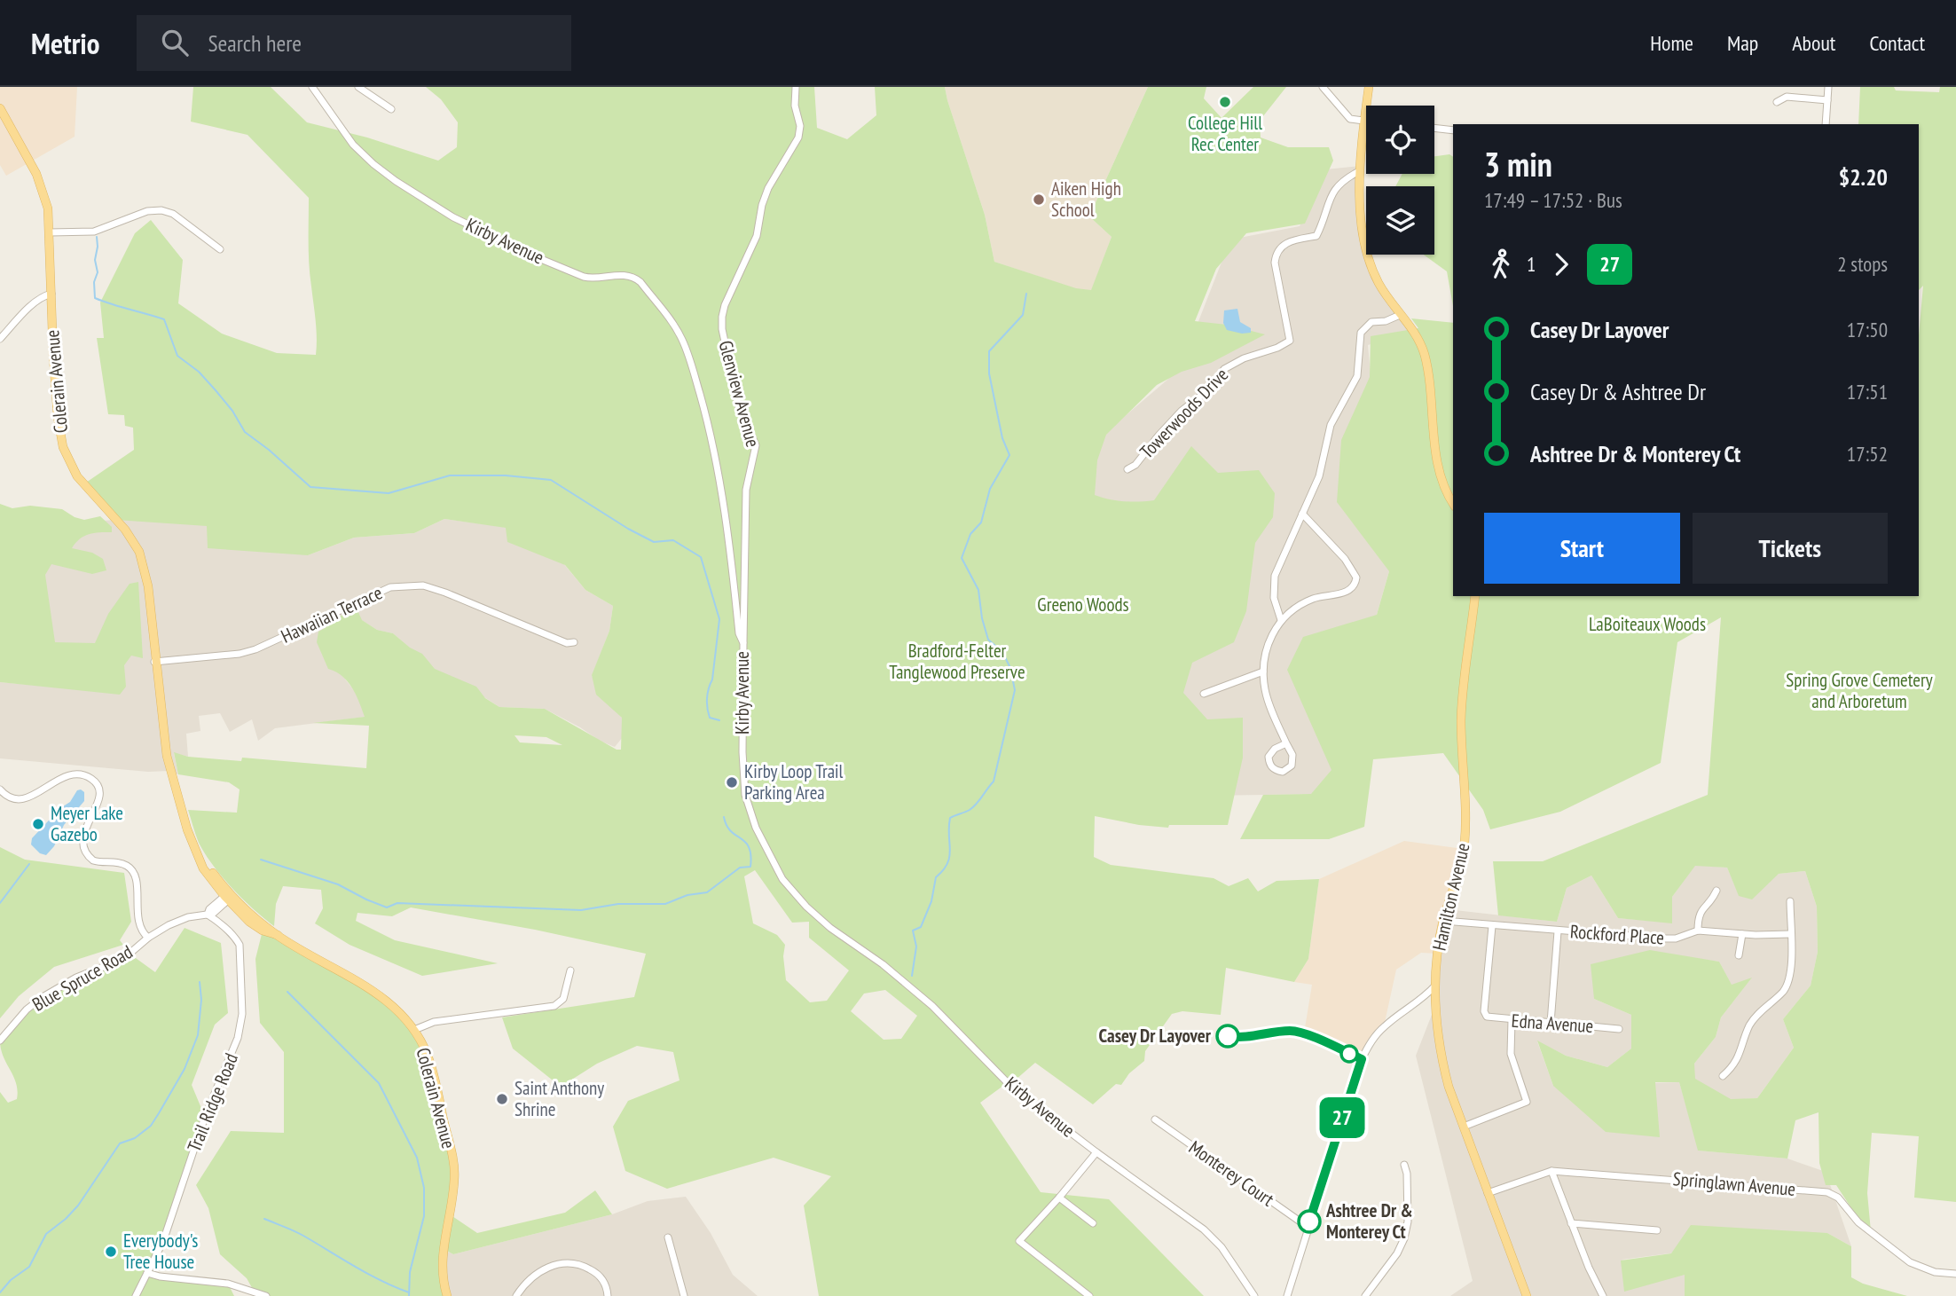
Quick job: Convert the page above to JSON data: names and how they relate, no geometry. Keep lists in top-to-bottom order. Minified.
{"streets":{"main road":["Colerain Avenue","Hamilton Avenue"],"street":["Kirby Avenue","Glenview Avenue","Towerwoods Drive","Hawaiian Terrace","Rockford Place","Blue Spruce Road","Edna Avenue","Trail Ridge Road","Monterey Court","Springlawn Avenue"]},"crossings":[["Kirby Avenue","Glenview Avenue"],["Colerain Avenue","Hawaiian Terrace"],["Colerain Avenue","Blue Spruce Road"],["Hamilton Avenue","Rockford Place"],["Hamilton Avenue","Springlawn Avenue"],["Rockford Place","Edna Avenue"],["Blue Spruce Road","Trail Ridge Road"]],"parks":["Greeno Woods","LaBoiteaux Woods","Bradford-Felter Tanglewood Preserve","Spring Grove Cemetery and Arboretum"],"places":["College Hill Rec Center","Aiken High School","Kirby Loop Trail Parking Area","Meyer Lake Gazebo","Casey Dr Layover","Saint Anthony Shrine","Ashtree Dr & Monterey Ct","Everybody's Tree House"],"lines":["bus line 27"],"page":{"header":"Metrio","search":"Search here","nav":["Home","Map","About","Contact"],"on_map":"27","heading":["3 min","17:49 – 17:52 · Bus","$2.20"],"legs":["1","27","2 stops"],"list":[{"name":"Casey Dr Layover","value":"17:50"},{"name":"Casey Dr & Ashtree Dr","value":"17:51"},{"name":"Ashtree Dr & Monterey Ct","value":"17:52"}],"buttons":["Start","Tickets"]}}
